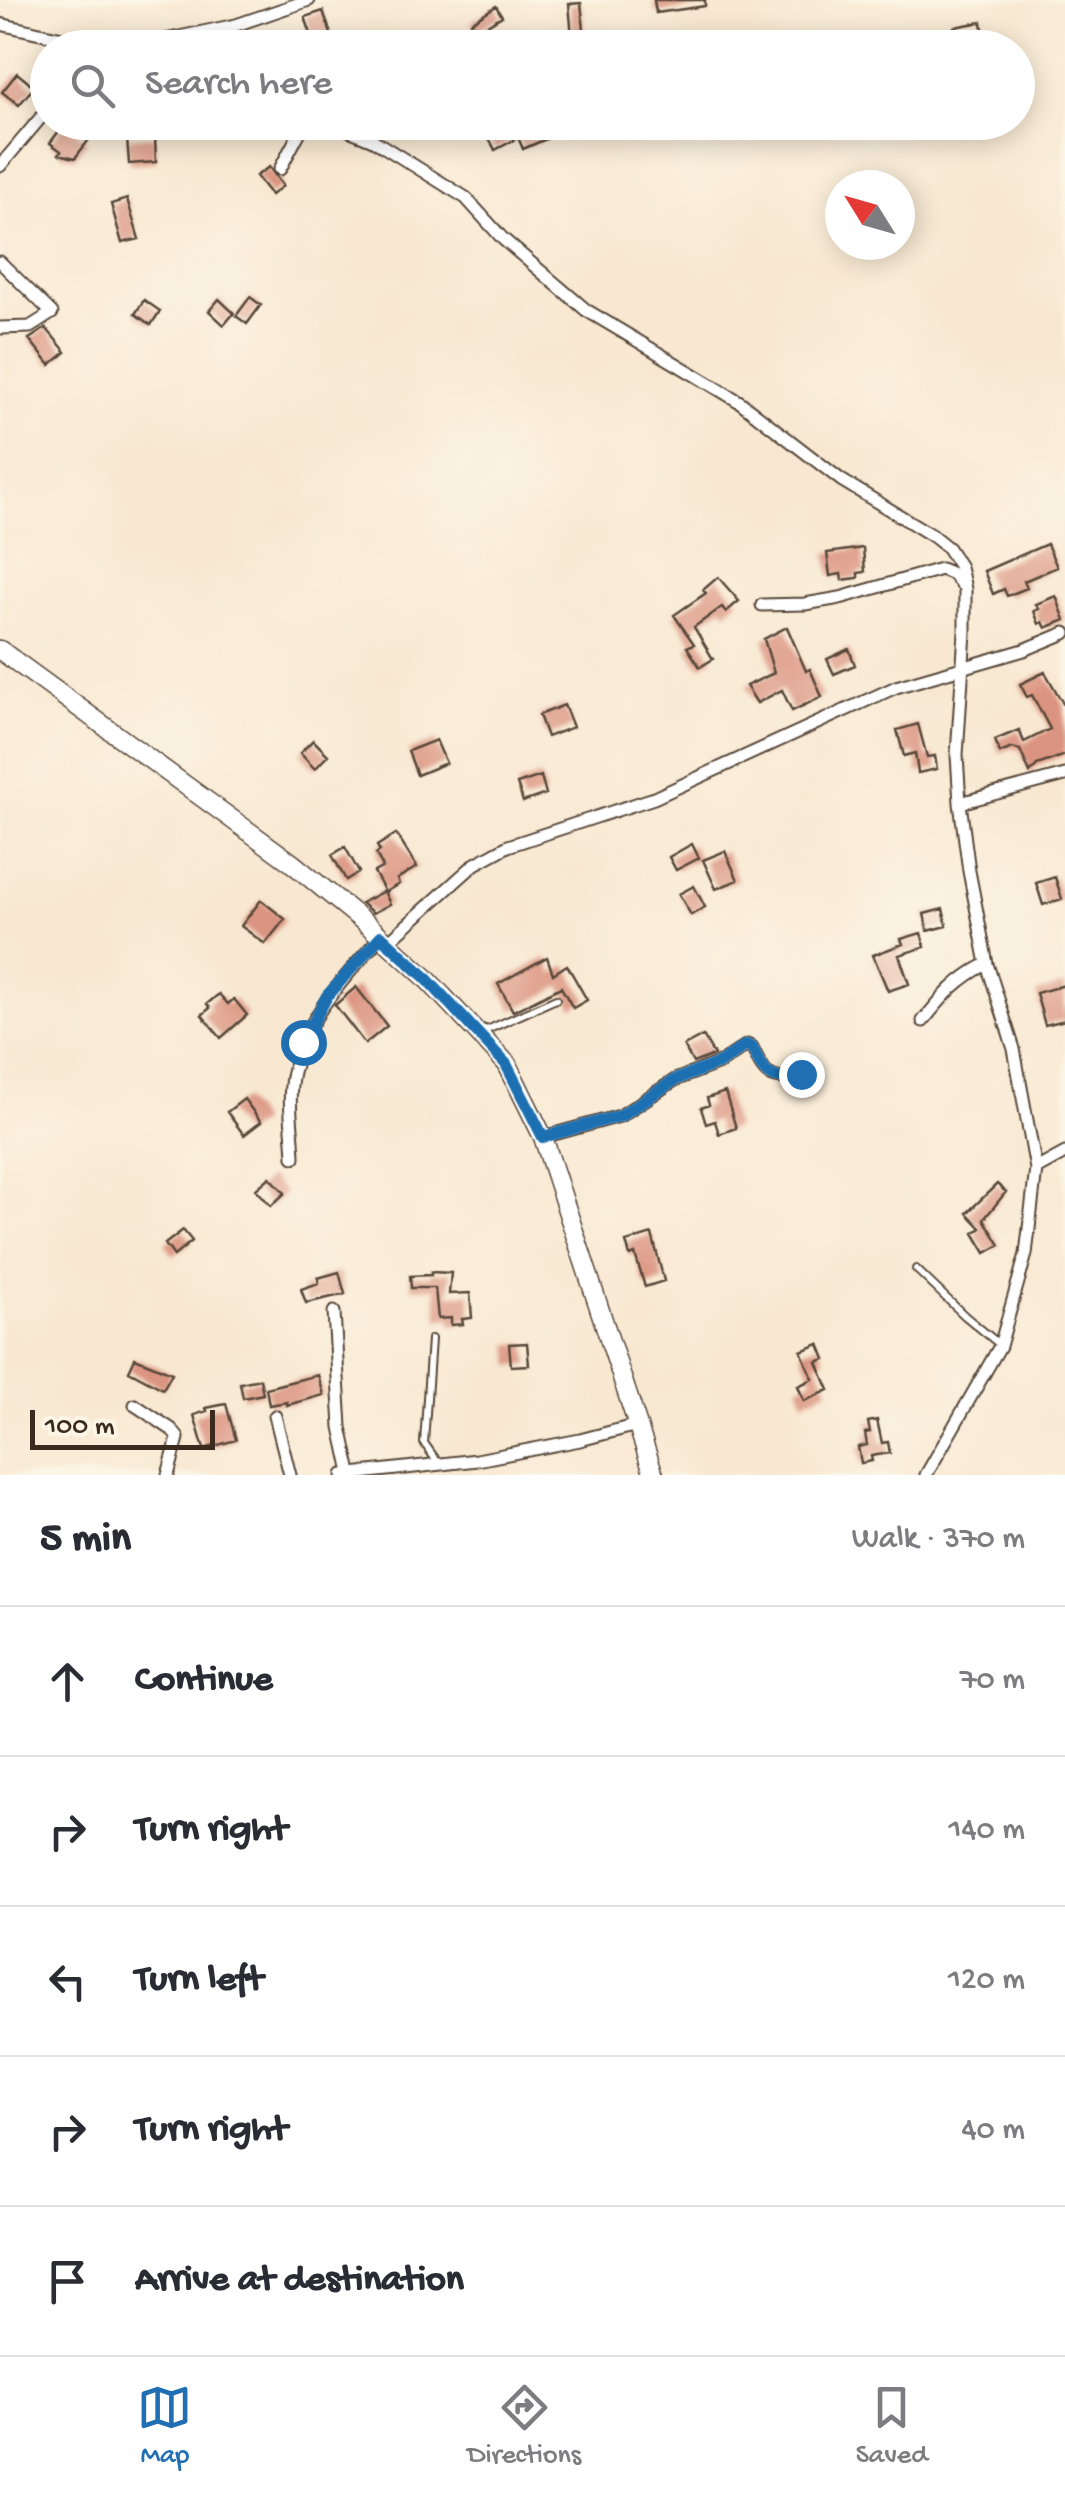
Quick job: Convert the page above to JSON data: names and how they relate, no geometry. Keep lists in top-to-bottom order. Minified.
{"scale_bar":"100 m","north":"top left","page":{"search":"Search here","scale":"100 m","heading":["5 min","Walk · 370 m"],"list":[["Continue","70 m"],["Turn right","140 m"],["Turn left","120 m"],["Turn right","40 m"],"Arrive at destination"],"nav":["Map","Directions","Saved"]}}
